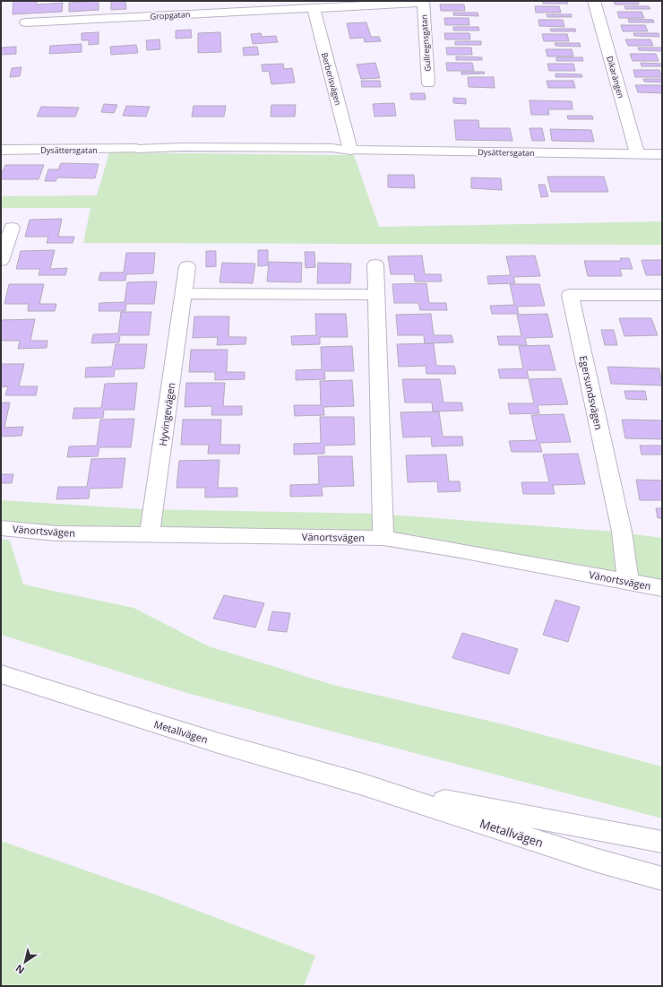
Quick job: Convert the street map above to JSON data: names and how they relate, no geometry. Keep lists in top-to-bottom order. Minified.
{"streets":{"street":["Gropgatan","Gullregnsgatan","Dikarängen","Berberisvägen","Dysättersgatan","Egersundsvägen","Hyvingevägen","Vänortsvägen","Metallvägen"]},"crossings":[["Gropgatan","Gullregnsgatan"],["Gropgatan","Berberisvägen"],["Gullregnsgatan","Berberisvägen"],["Dikarängen","Dysättersgatan"],["Berberisvägen","Dysättersgatan"],["Egersundsvägen","Vänortsvägen"],["Hyvingevägen","Vänortsvägen"]],"north":"bottom left"}
